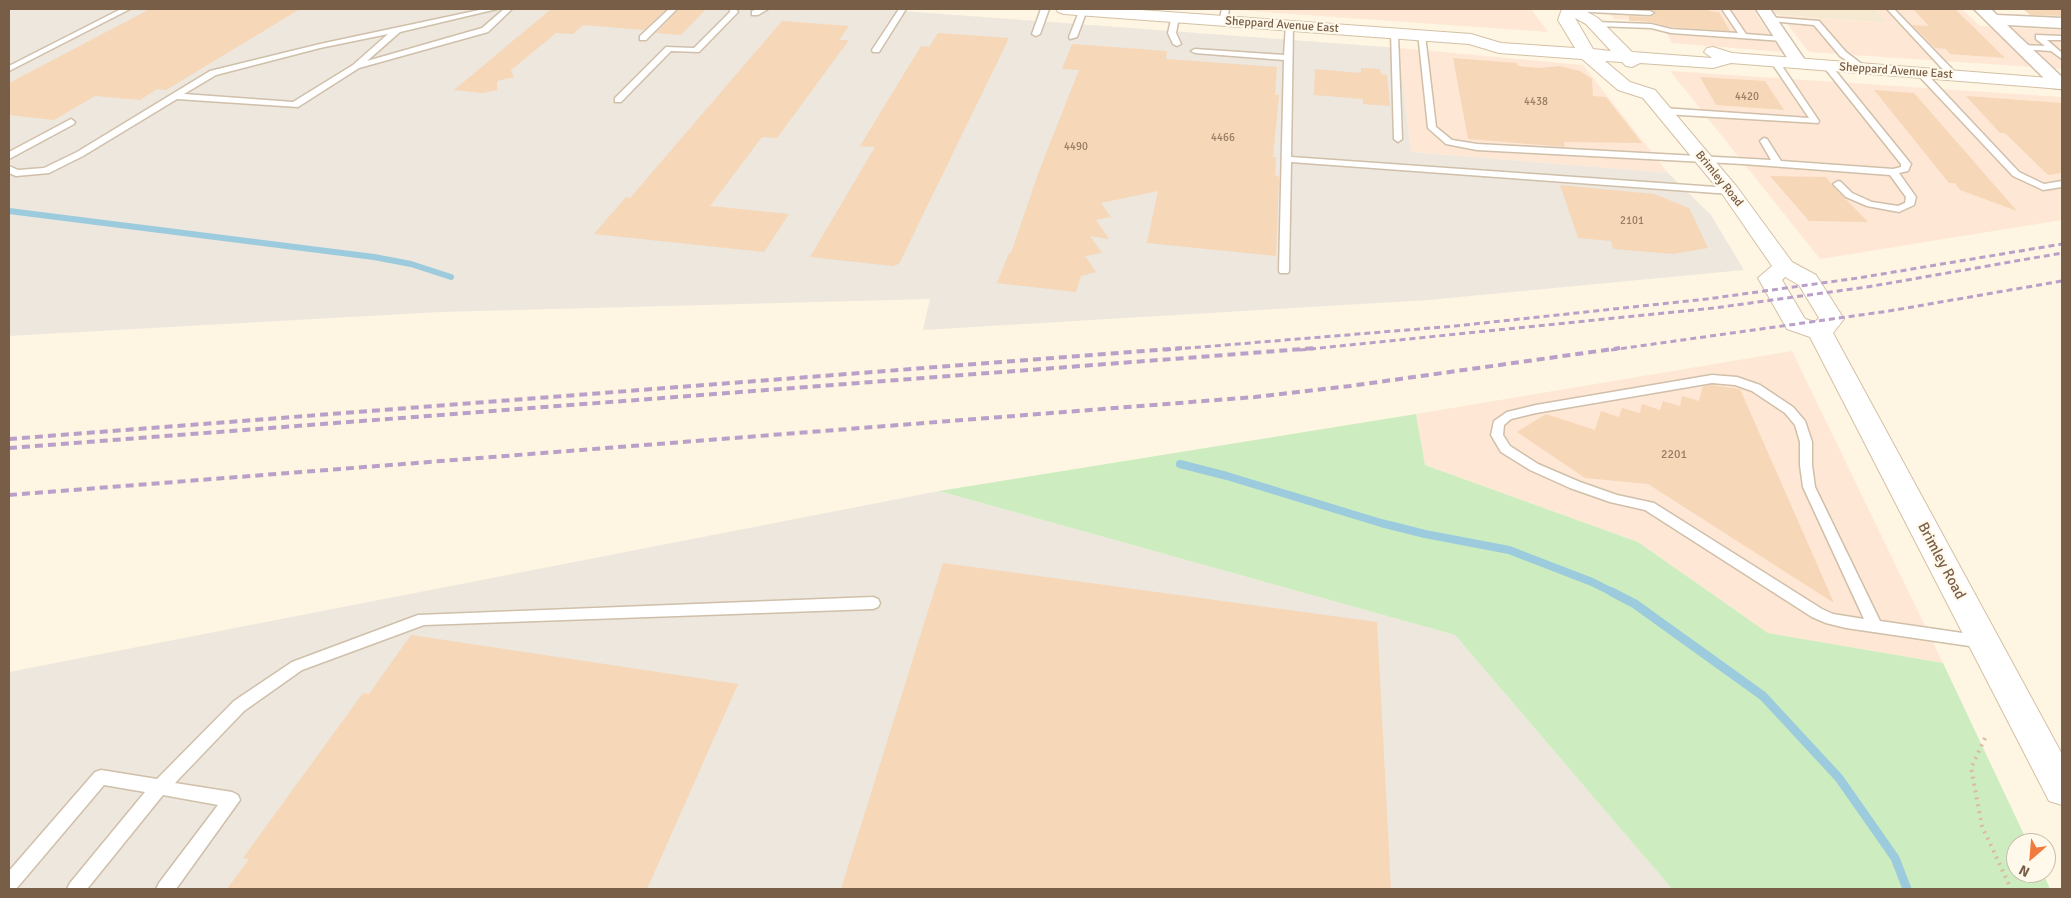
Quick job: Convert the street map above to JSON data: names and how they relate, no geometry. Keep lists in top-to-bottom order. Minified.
{"streets":{"main road":["Sheppard Avenue East","Brimley Road"]},"house_numbers":["4420","4438","4466","4490","2101","2201"],"north":"bottom left"}
